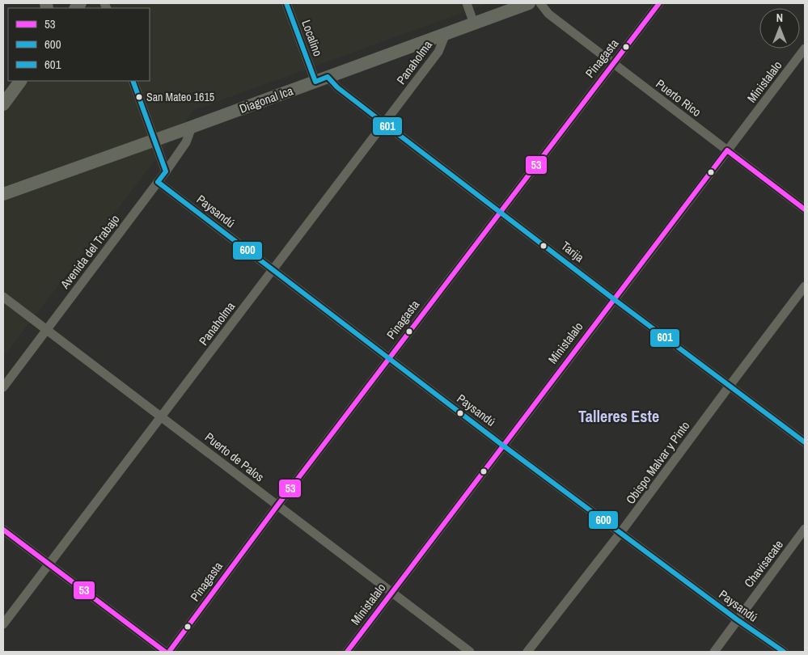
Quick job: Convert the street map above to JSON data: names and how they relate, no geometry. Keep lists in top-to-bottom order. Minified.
{"streets":{"main road":["Diagonal Ica"],"street":["Localino","Pinagasta","Panaholma","Ministalalo","Puerto Rico","Paysandú","Avenida del Trabajo","Tarija","Puerto de Palos","Obispo Malvar y Pinto","Chavisacate"]},"crossings":[["Localino","Diagonal Ica"],["Localino","Tarija"],["Pinagasta","Puerto Rico"],["Pinagasta","Paysandú"],["Pinagasta","Tarija"],["Pinagasta","Puerto de Palos"],["Panaholma","Diagonal Ica"],["Panaholma","Paysandú"],["Panaholma","Tarija"],["Panaholma","Puerto de Palos"],["Ministalalo","Puerto Rico"],["Ministalalo","Paysandú"],["Ministalalo","Tarija"],["Ministalalo","Puerto de Palos"],["Diagonal Ica","Avenida del Trabajo"],["Diagonal Ica","Tarija"],["Paysandú","Avenida del Trabajo"],["Paysandú","Obispo Malvar y Pinto"],["Paysandú","Chavisacate"],["Avenida del Trabajo","Puerto de Palos"],["Tarija","Obispo Malvar y Pinto"]],"districts":["Talleres Este"],"places":["San Mateo 1615"],"lines":["transit line 53","transit line 601","transit line 600"],"legend":["53","600","601"],"north":"top"}
